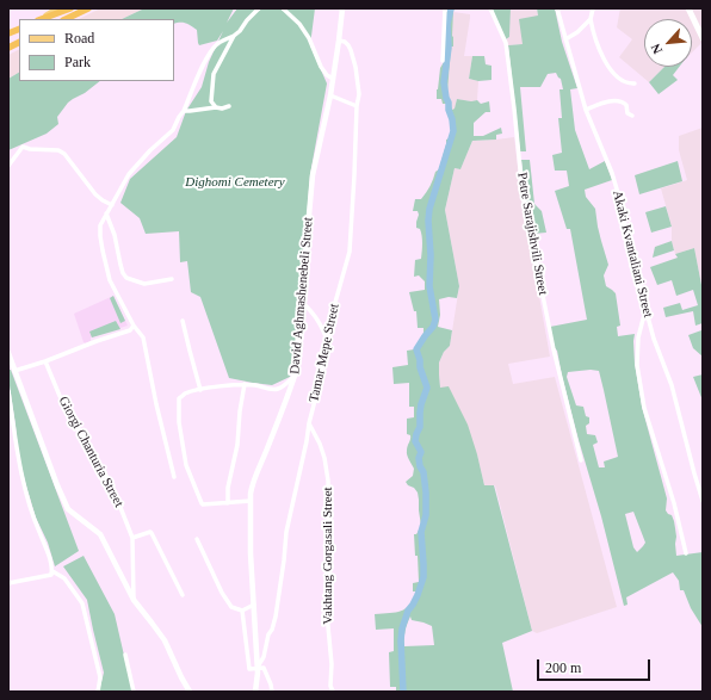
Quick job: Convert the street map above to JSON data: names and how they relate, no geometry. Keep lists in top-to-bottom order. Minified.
{"streets":{"street":["Petre Sarajishvili Street","Akaki Kvantaliani Street","David Aghmashenebeli Street","Tamar Mepe Street","Giorgi Chanturia Street","Vakhtang Gorgasali Street"]},"crossings":[["David Aghmashenebeli Street","Tamar Mepe Street"],["Tamar Mepe Street","Vakhtang Gorgasali Street"]],"parks":["Dighomi Cemetery"],"legend":["Road","Park"],"scale_bar":"200 m","north":"bottom left"}
